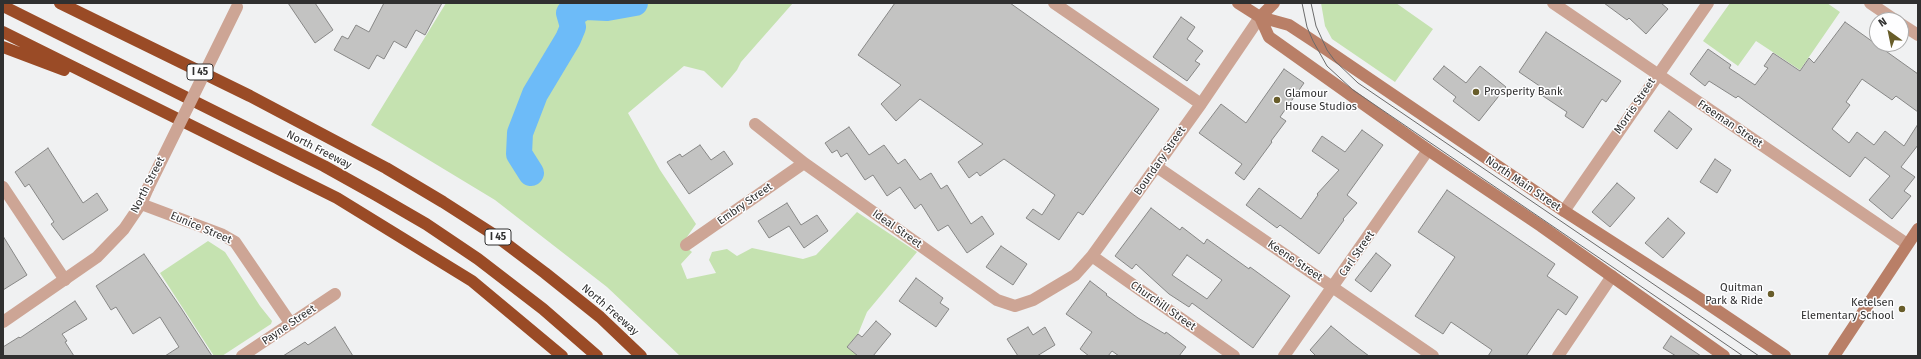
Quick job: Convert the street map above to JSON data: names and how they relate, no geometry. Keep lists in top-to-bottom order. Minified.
{"streets":{"highway":["I 45","North Freeway"],"main road":["Boundary Street","North Main Street"],"street":["Morris Street","Freeman Street","North Street","Embry Street","Eunice Street","Ideal Street","Carl Street","Keene Street","Churchill Street","Payne Street"]},"crossings":[["Morris Street","Freeman Street"],["Morris Street","North Main Street"],["Boundary Street","North Main Street"],["Boundary Street","Ideal Street"],["Boundary Street","Keene Street"],["Boundary Street","Churchill Street"],["North Street","Eunice Street"],["Embry Street","Ideal Street"],["Eunice Street","Payne Street"],["Carl Street","Keene Street"]],"places":["Prosperity Bank","Glamour House Studios","Quitman Park & Ride","Ketelsen Elementary School"],"north":"top left"}
